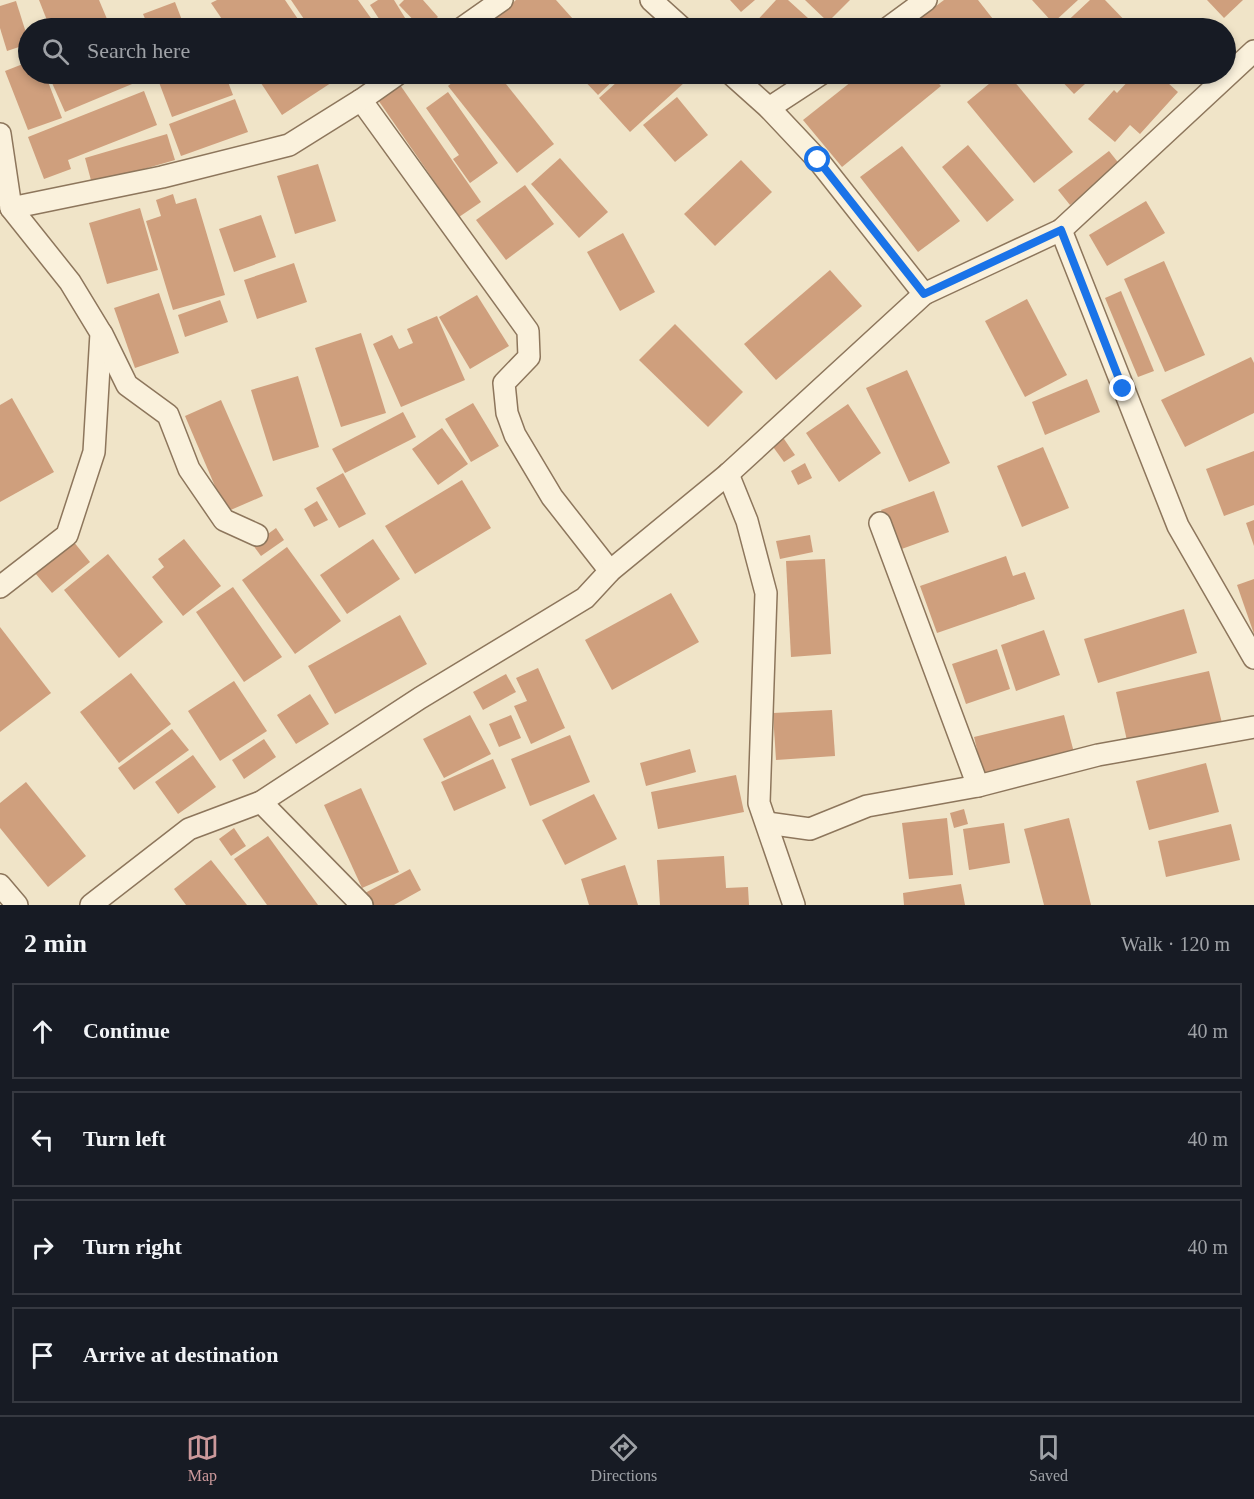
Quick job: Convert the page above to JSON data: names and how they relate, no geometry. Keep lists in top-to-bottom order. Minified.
{"page":{"search":"Search here","heading":["2 min","Walk · 120 m"],"list":[["Continue","40 m"],["Turn left","40 m"],["Turn right","40 m"],"Arrive at destination"],"nav":["Map","Directions","Saved"]}}
